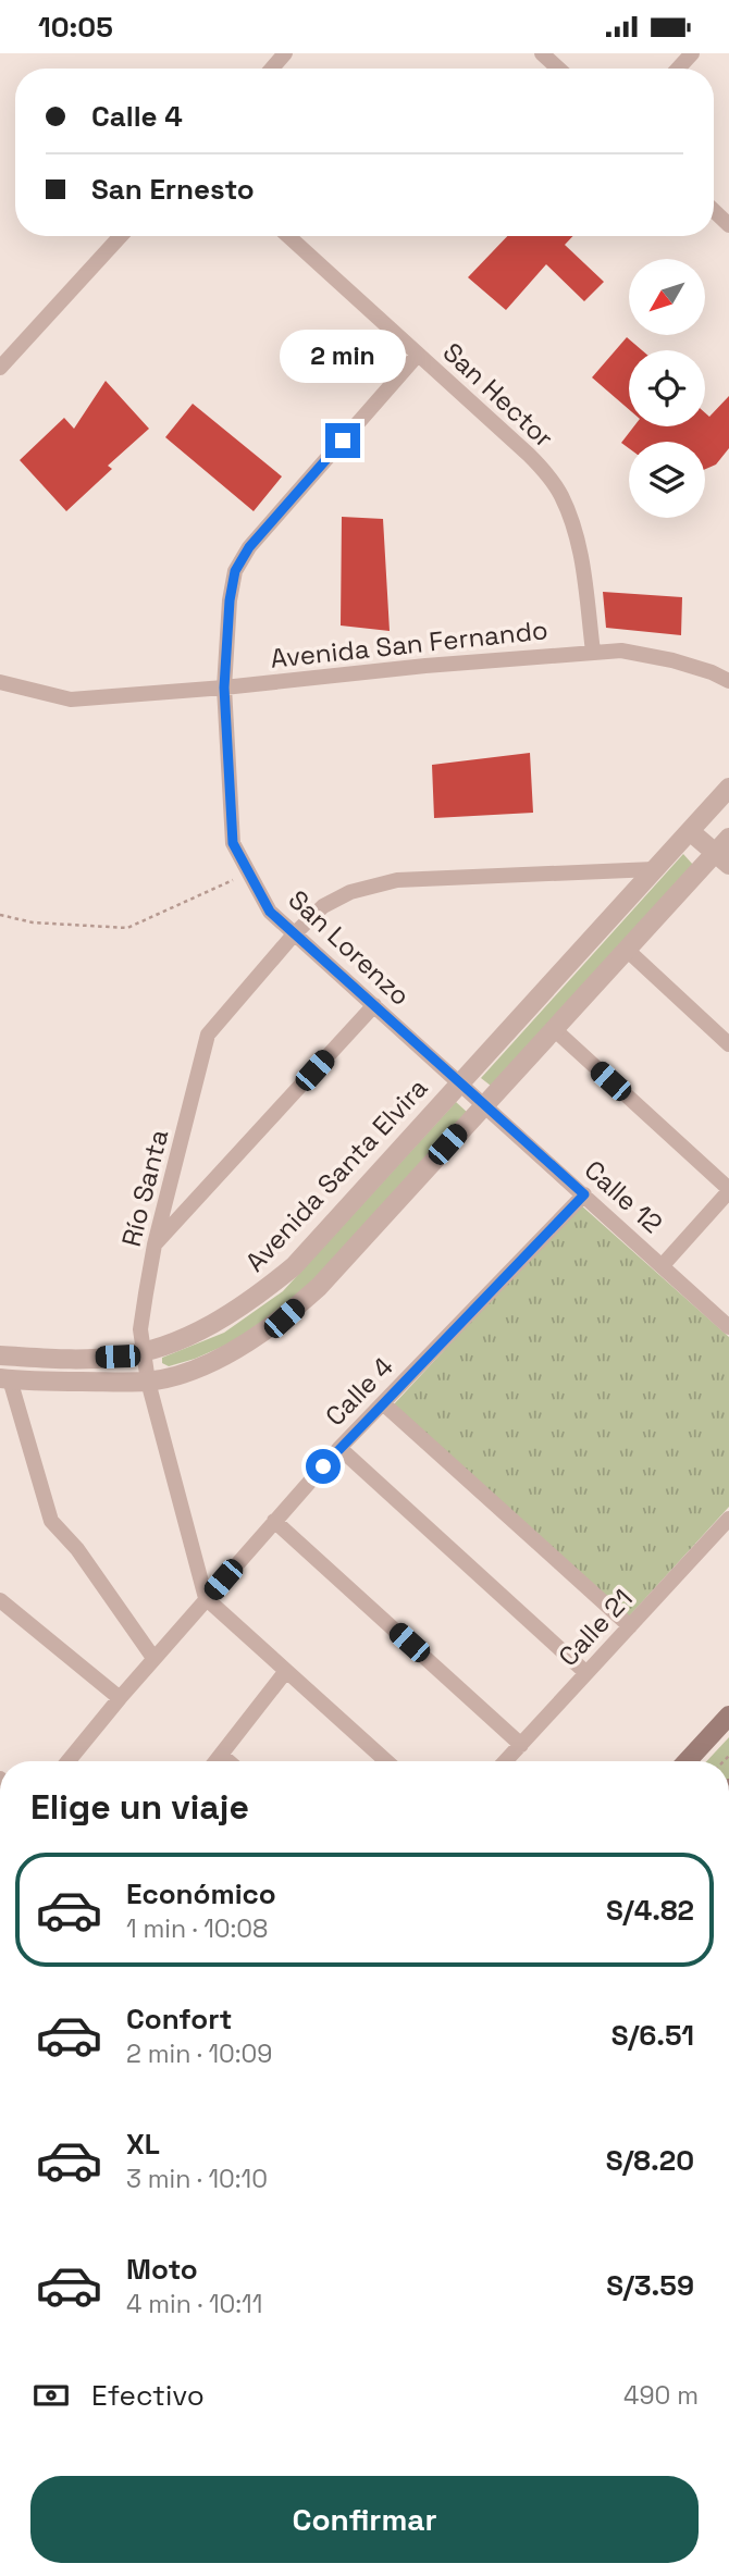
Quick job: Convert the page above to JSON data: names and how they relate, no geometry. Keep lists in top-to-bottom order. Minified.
{"streets":{"street":["San Hector","Avenida San Fernando","San Lorenzo","Avenida Santa Elvira","Río Santa","Calle 12","Calle 4","Calle 21"]},"crossings":[["San Hector","Avenida San Fernando"],["San Hector","San Lorenzo"],["Avenida San Fernando","San Lorenzo"],["San Lorenzo","Avenida Santa Elvira"],["San Lorenzo","Río Santa"],["San Lorenzo","Calle 12"],["Avenida Santa Elvira","Río Santa"],["Río Santa","Calle 4"],["Calle 12","Calle 4"]],"north":"bottom left","page":{"status":"10:05","banner":["Calle 4","San Ernesto"],"bubble":"2 min","heading":"Elige un viaje","list":[{"name":"Económico","note":"1 min · 10:08","value":"S/4.82"},{"name":"Confort","note":"2 min · 10:09","value":"S/6.51"},{"name":"XL","note":"3 min · 10:10","value":"S/8.20"},{"name":"Moto","note":"4 min · 10:11","value":"S/3.59"}],"pay":["Efectivo","490 m"],"buttons":"Confirmar"}}
